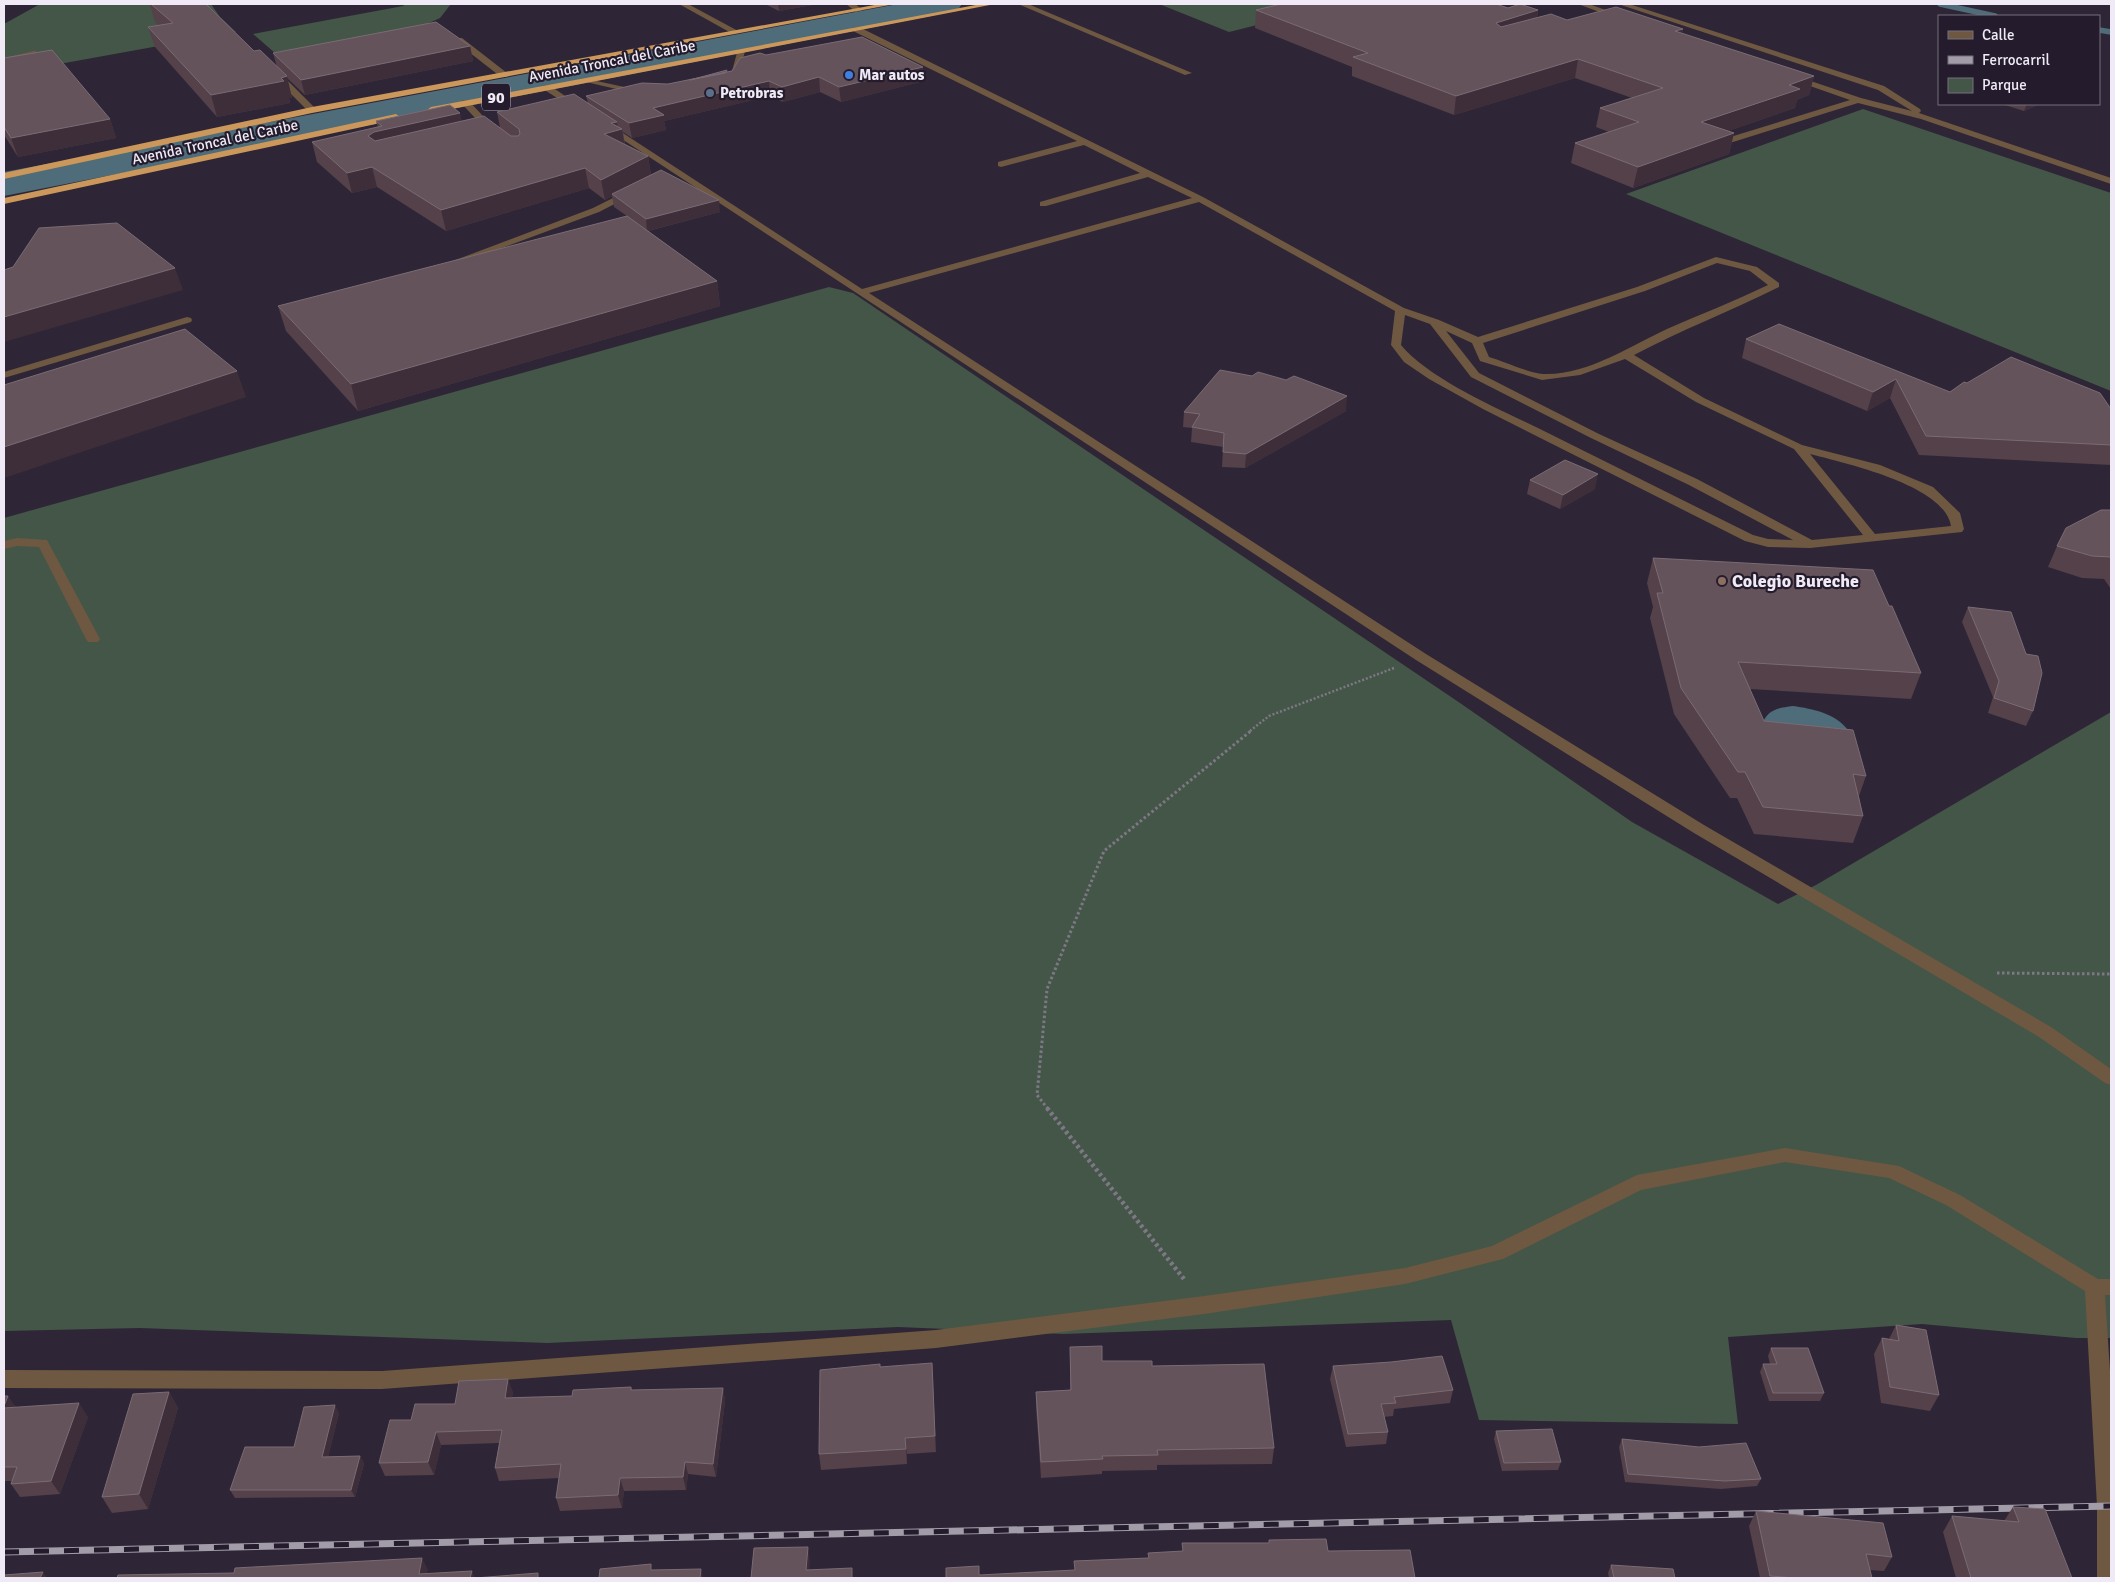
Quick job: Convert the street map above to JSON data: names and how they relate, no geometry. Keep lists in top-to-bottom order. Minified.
{"streets":{"highway":["Avenida Troncal del Caribe","90"]},"places":["Mar autos","Petrobras","Colegio Bureche"],"legend":["Calle","Ferrocarril","Parque"]}
